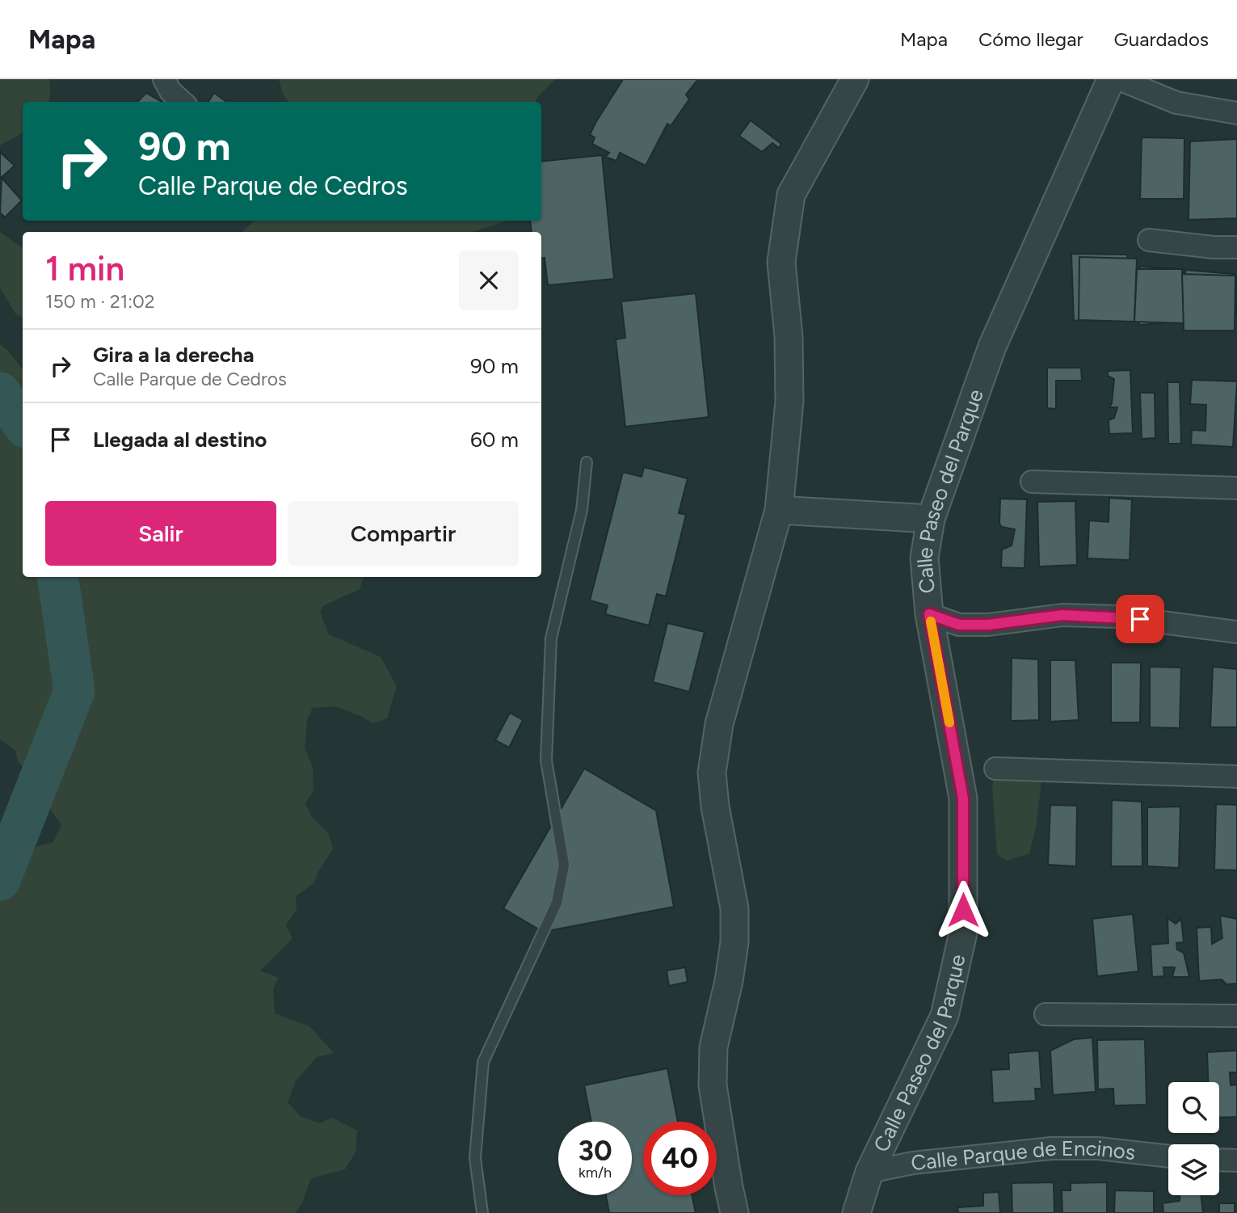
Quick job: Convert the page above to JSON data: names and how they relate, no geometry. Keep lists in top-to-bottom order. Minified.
{"streets":{"street":["Calle Paseo del Parque","Calle Parque de Encinos"]},"crossings":[["Calle Paseo del Parque","Calle Parque de Encinos"]],"page":{"header":"Mapa","nav":["Mapa","Cómo llegar","Guardados"],"turn":["90 m","Calle Parque de Cedros"],"heading":["1 min","150 m · 21:02"],"list":[{"name":"Gira a la derecha","note":"Calle Parque de Cedros","value":"90 m"},{"name":"Llegada al destino","value":"60 m"}],"buttons":["Salir","Compartir"],"speed":"30 km/h","limit":"40"}}
